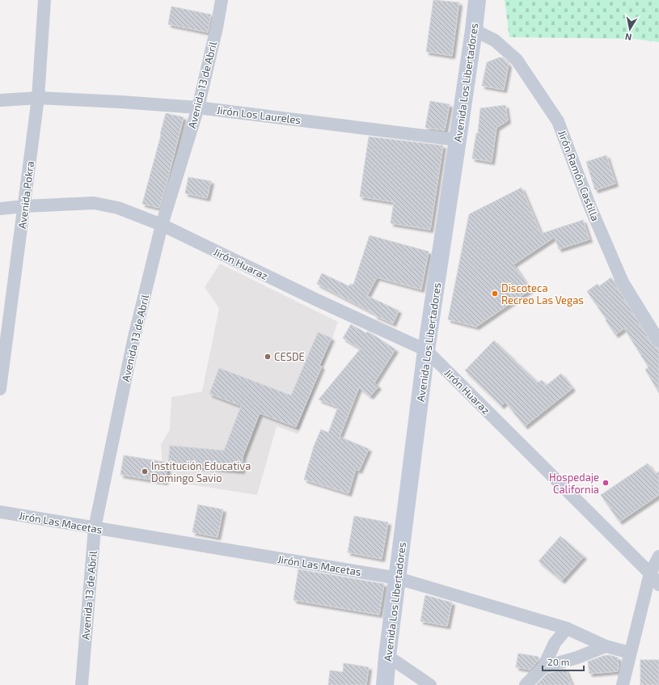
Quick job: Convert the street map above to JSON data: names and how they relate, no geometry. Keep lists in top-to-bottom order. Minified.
{"streets":{"street":["Avenida Los Libertadores","Avenida 13 de Abril","Jirón Los Laureles","Jirón Ramón Castilla","Avenida Pokra","Jirón Huaraz","Jirón Las Macetas"]},"crossings":[["Avenida Los Libertadores","Jirón Los Laureles"],["Avenida Los Libertadores","Jirón Ramón Castilla"],["Avenida Los Libertadores","Jirón Huaraz"],["Avenida Los Libertadores","Jirón Las Macetas"],["Avenida 13 de Abril","Jirón Los Laureles"],["Avenida 13 de Abril","Jirón Huaraz"],["Avenida 13 de Abril","Jirón Las Macetas"],["Jirón Los Laureles","Avenida Pokra"],["Avenida Pokra","Jirón Huaraz"]],"places":["Discoteca Recreo Las Vegas","CESDE","Institución Educativa Domingo Savio","Hospedaje California"],"scale_bar":"20 m","north":"bottom"}
